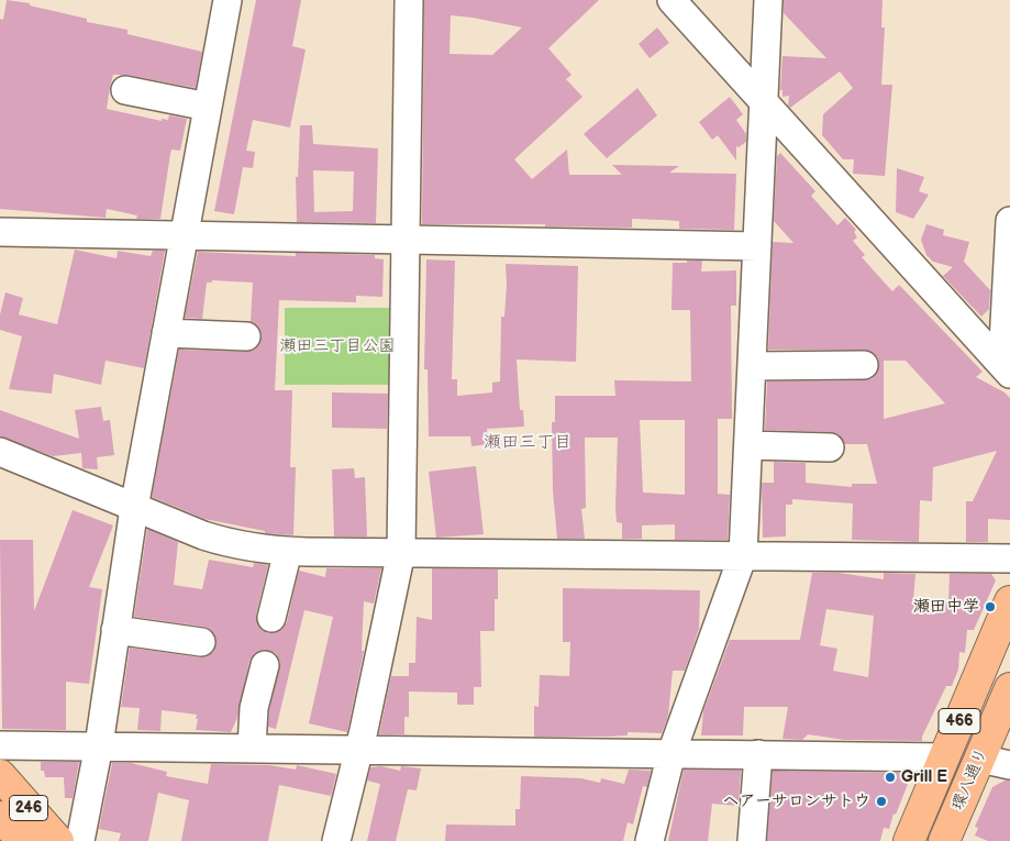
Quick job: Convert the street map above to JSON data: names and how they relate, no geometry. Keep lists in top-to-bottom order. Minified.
{"streets":{"highway":["466","環八通り","246"]},"districts":["瀬田三丁目"],"parks":["瀬田三丁目公園"],"places":["瀬田中学","Grill E","ヘアーサロンサトウ"]}
